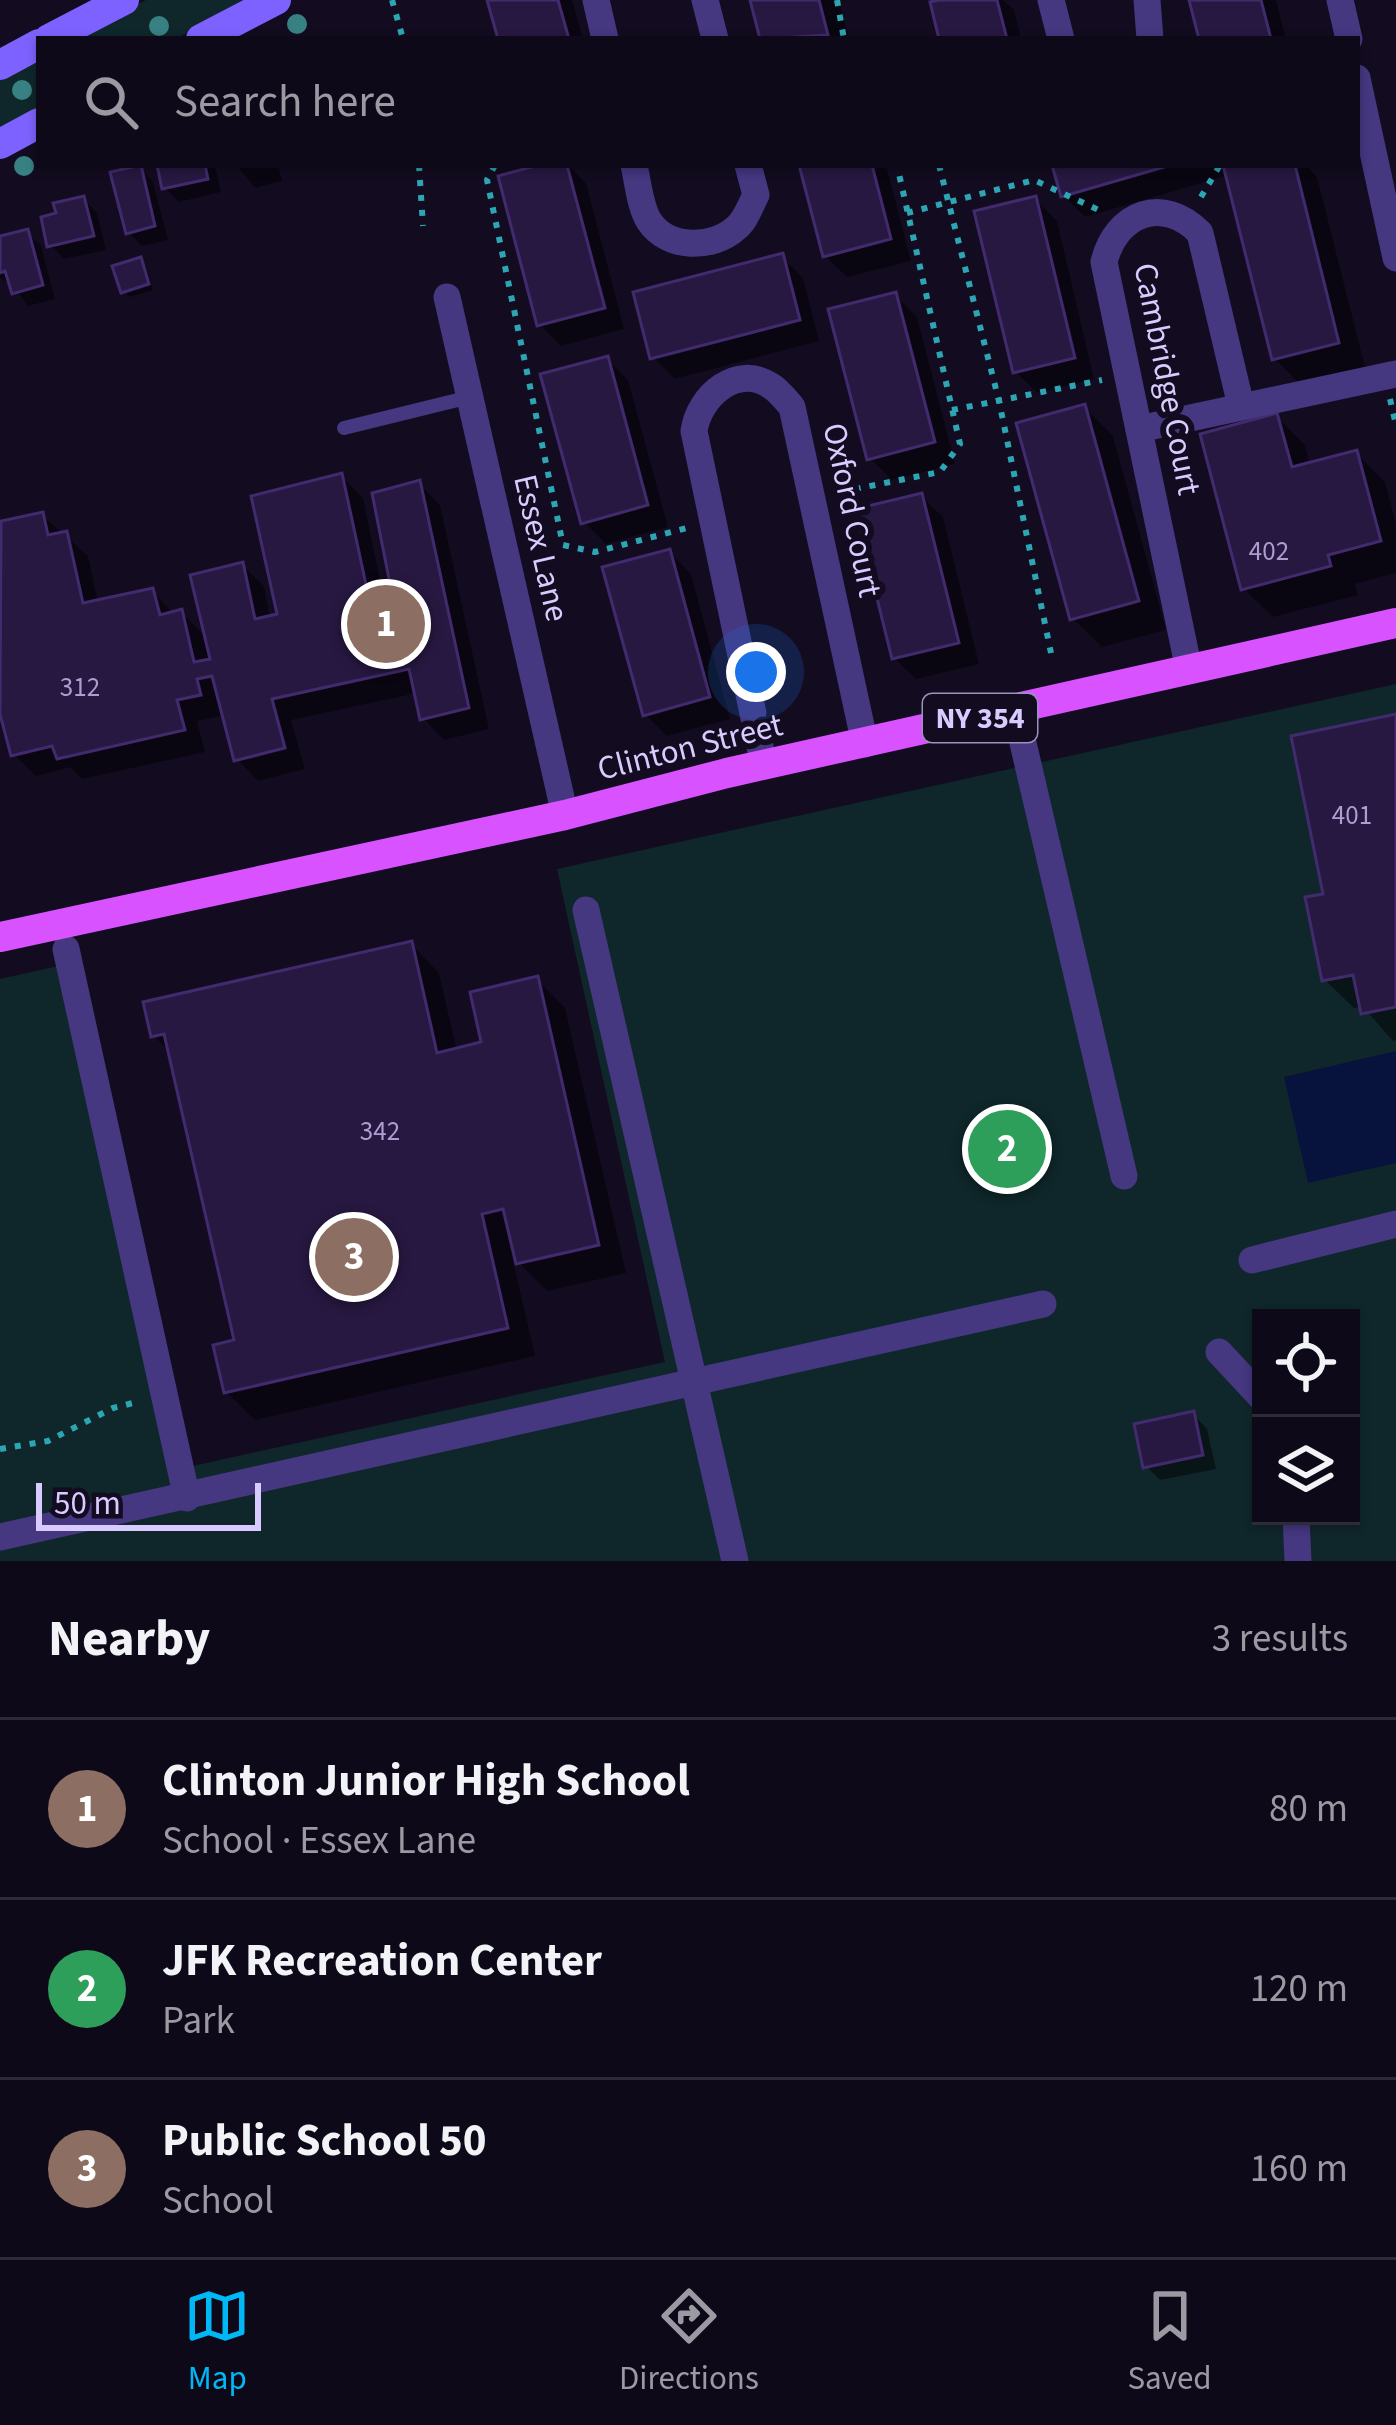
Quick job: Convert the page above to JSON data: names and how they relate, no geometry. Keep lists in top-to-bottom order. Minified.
{"streets":{"main road":["NY 354","Clinton Street"],"street":["Cambridge Court","Oxford Court","Essex Lane"]},"crossings":[["Cambridge Court","Clinton Street"],["Oxford Court","Clinton Street"],["Essex Lane","Clinton Street"]],"house_numbers":["402","312","401","342"],"scale_bar":"50 m","page":{"search":"Search here","pins":["1","2","3"],"scale":"50 m","heading":["Nearby","3 results"],"list":[{"mark":"1","name":"Clinton Junior High School","note":"School · Essex Lane","value":"80 m"},{"mark":"2","name":"JFK Recreation Center","note":"Park","value":"120 m"},{"mark":"3","name":"Public School 50","note":"School","value":"160 m"}],"nav":["Map","Directions","Saved"]}}
